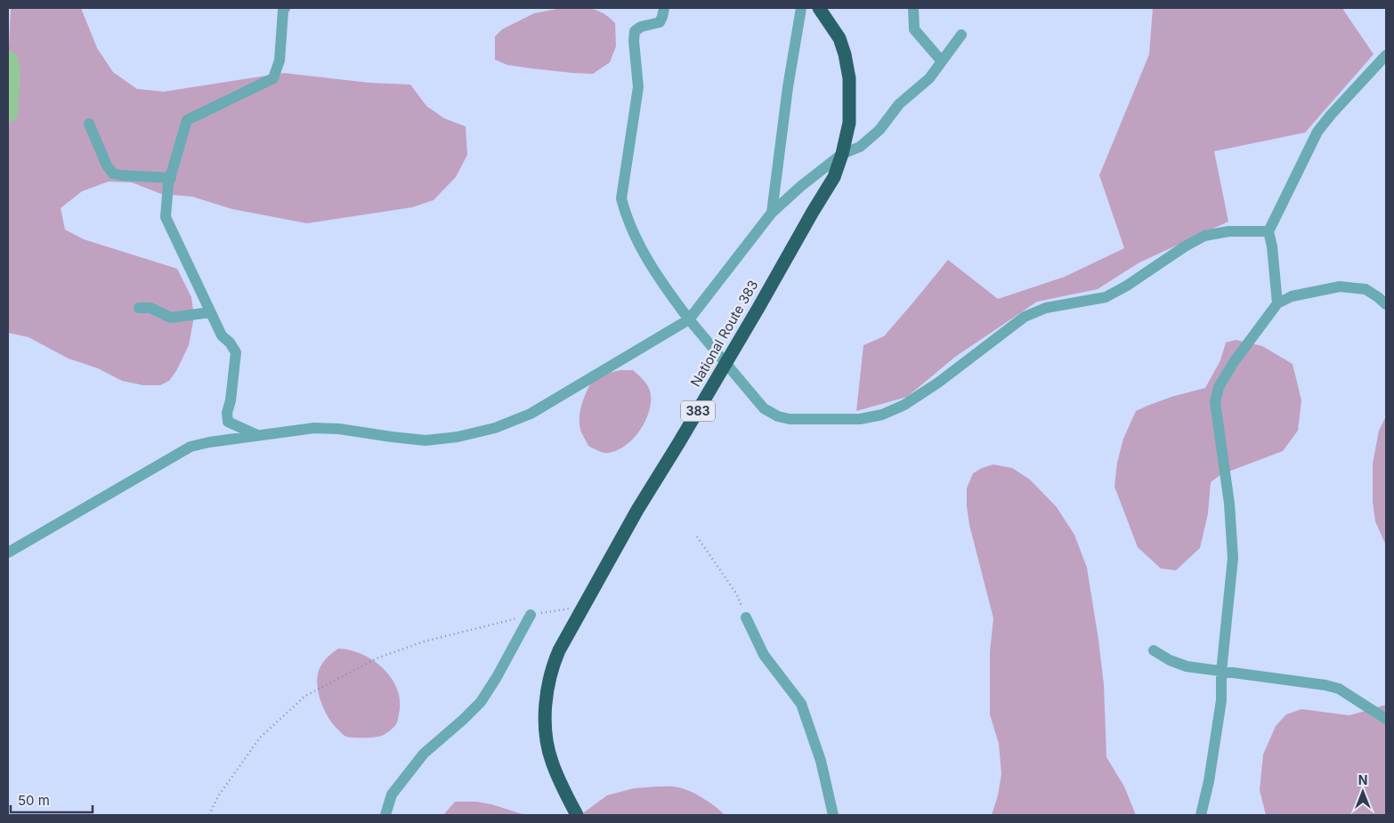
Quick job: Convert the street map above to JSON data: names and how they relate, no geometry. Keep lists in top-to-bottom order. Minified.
{"streets":{"highway":["National Route 383","383"]},"scale_bar":"50 m","north":"top"}
